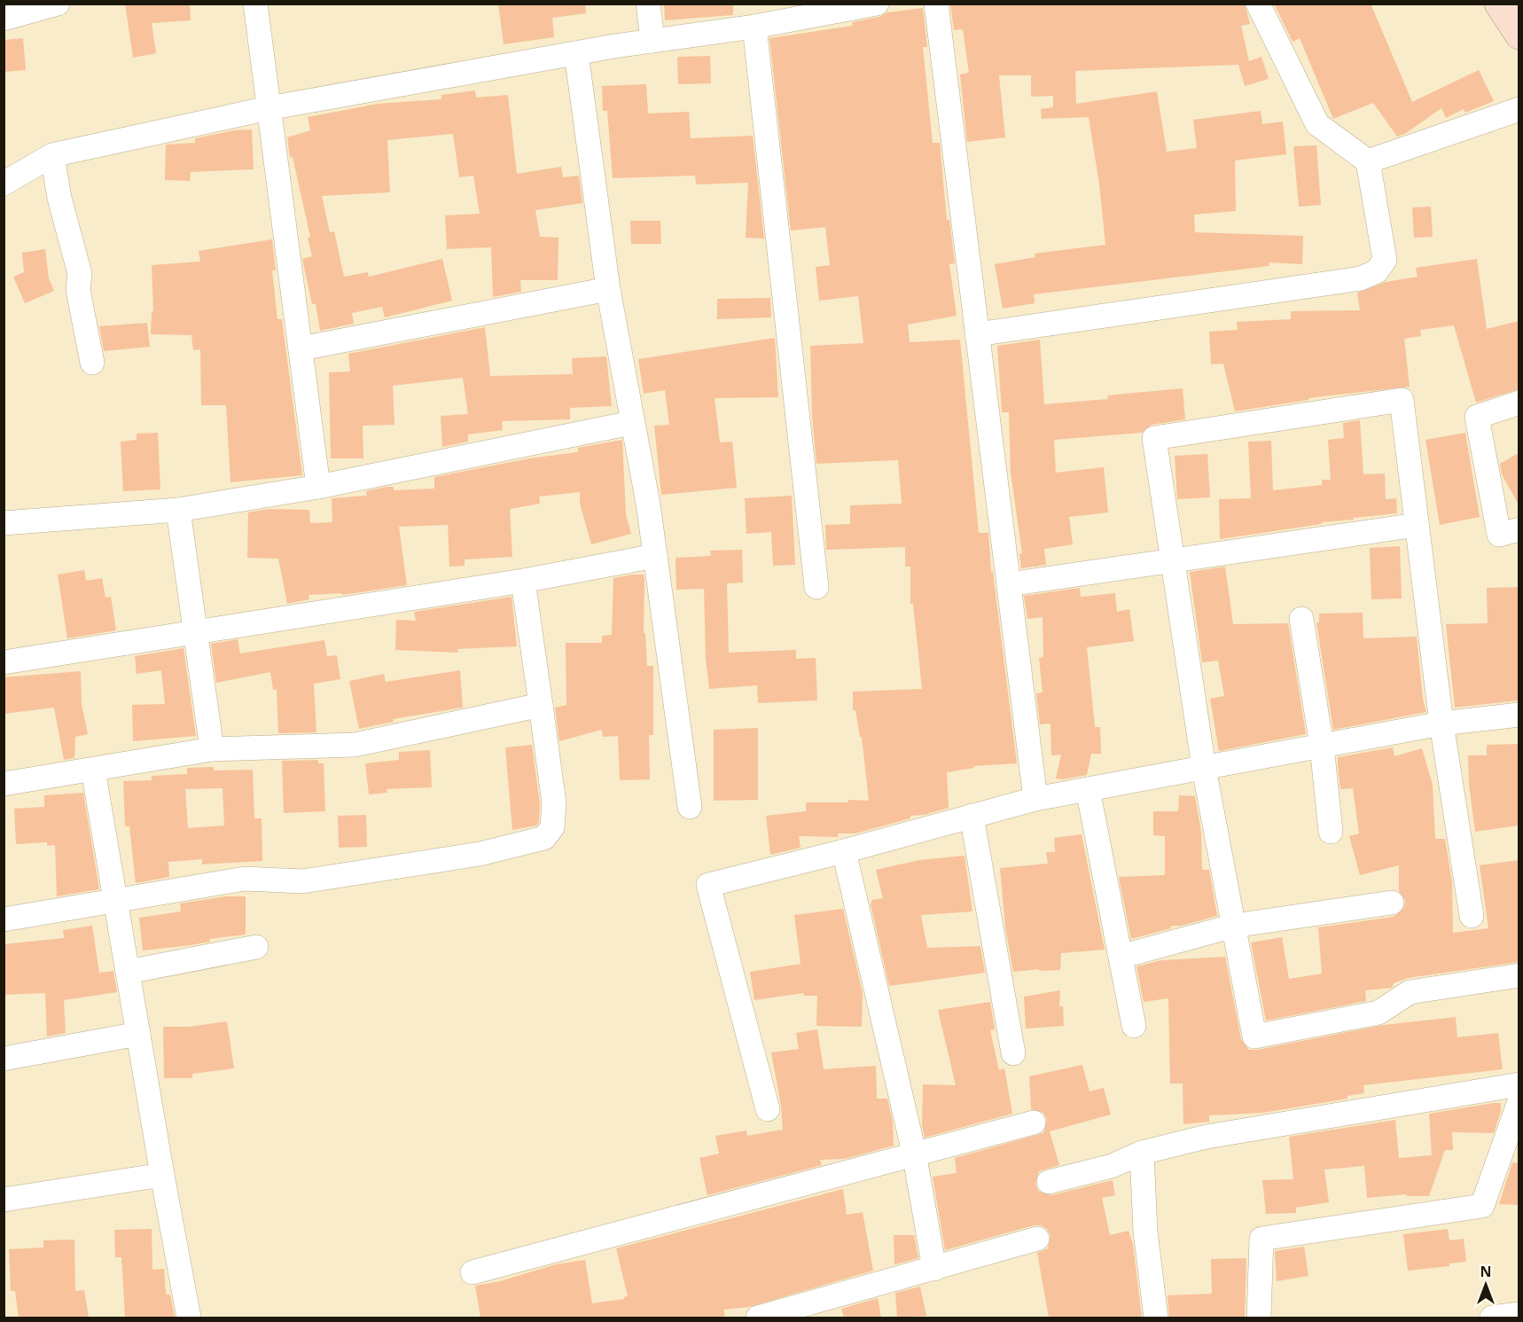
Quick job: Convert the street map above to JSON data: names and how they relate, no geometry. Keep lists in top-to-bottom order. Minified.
{"north":"top"}
